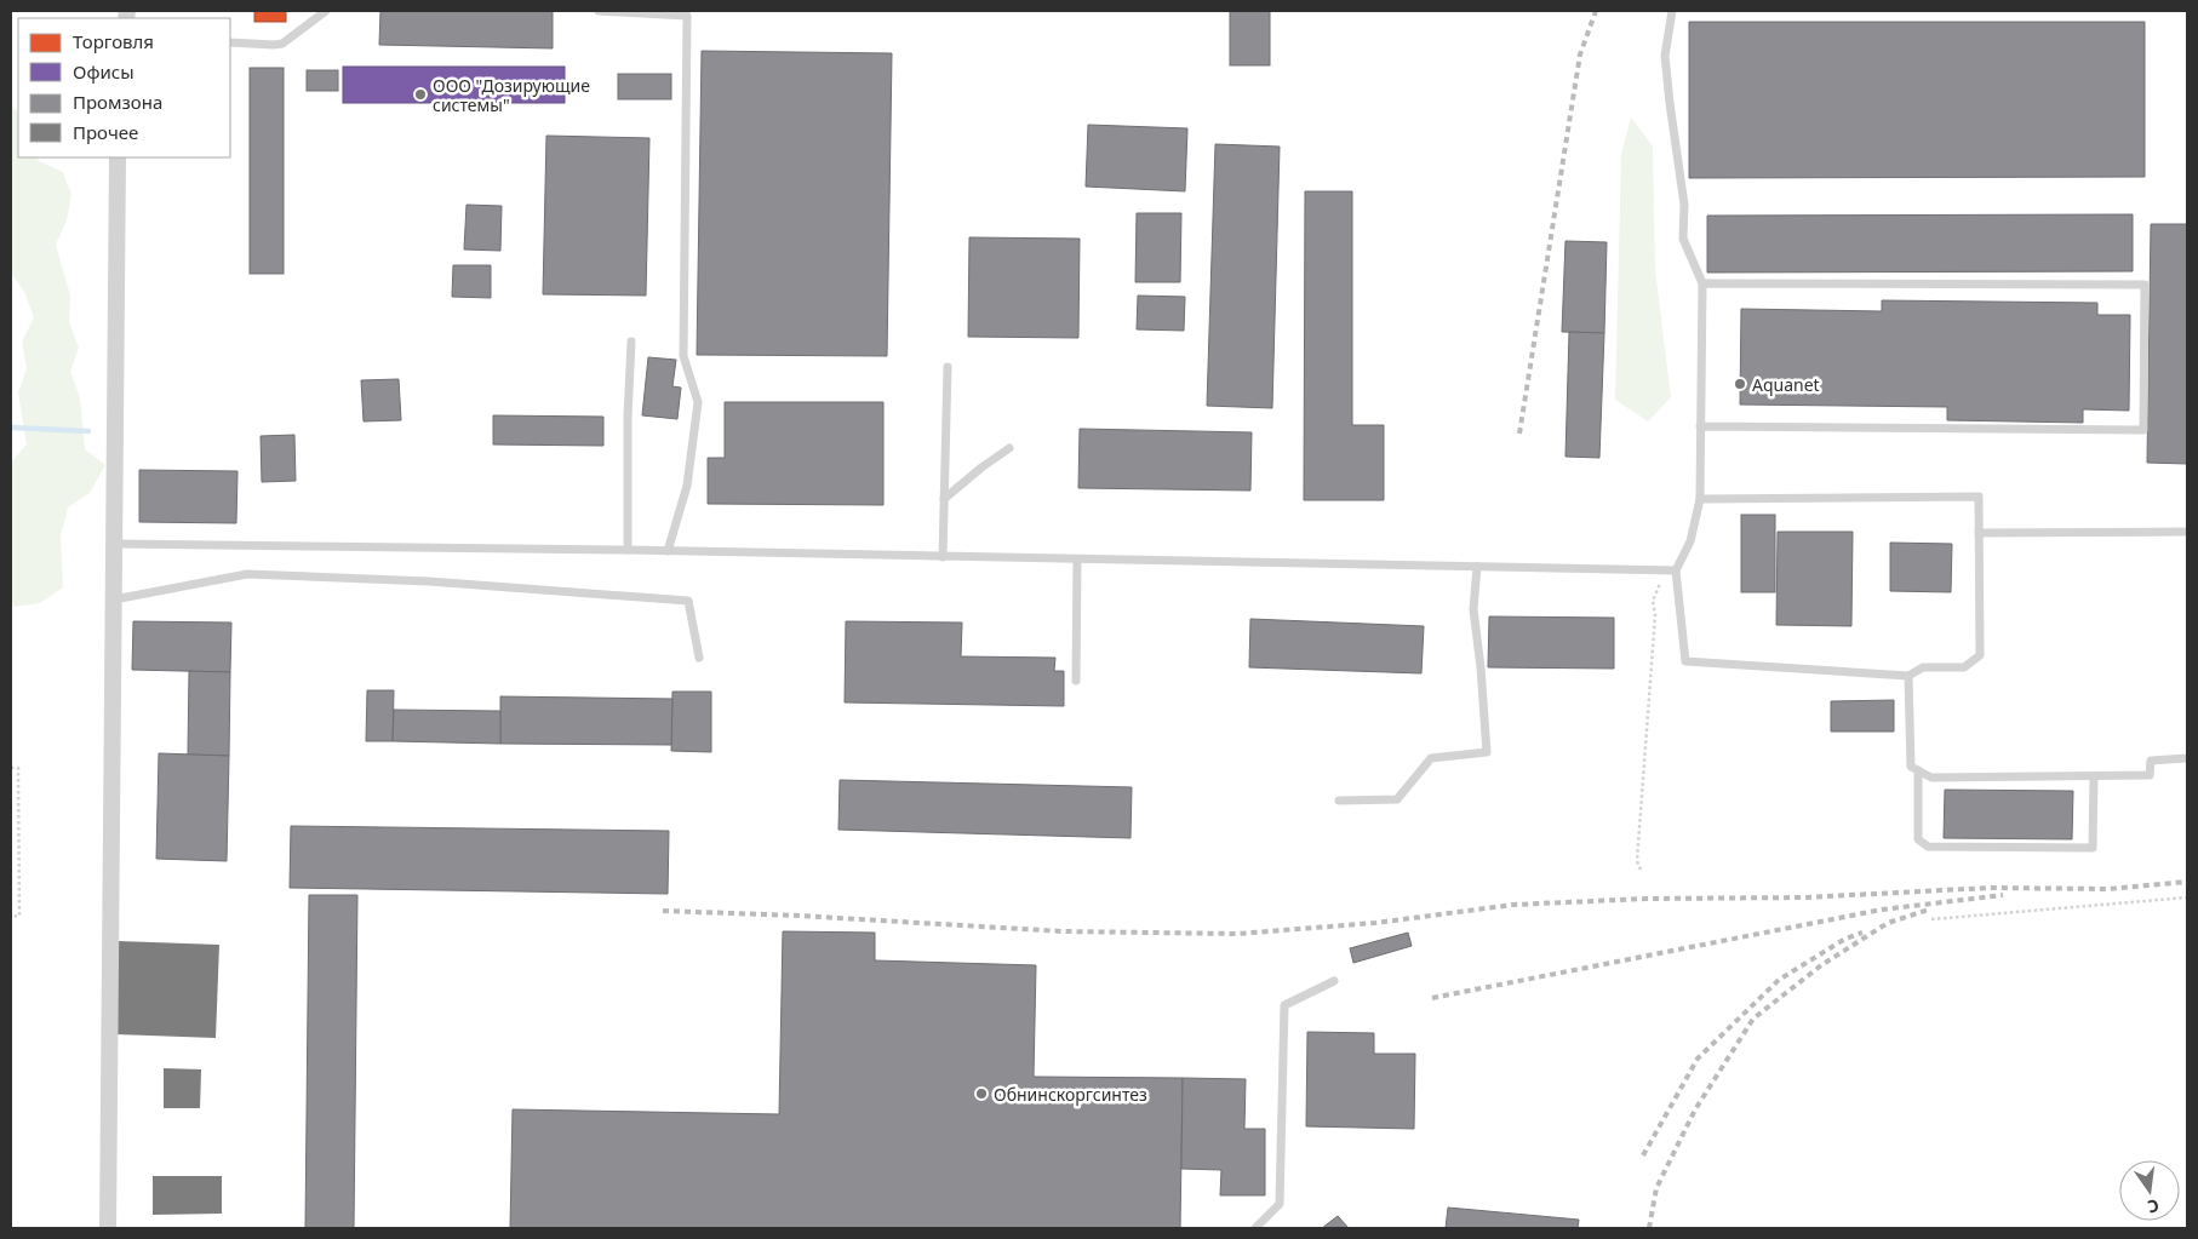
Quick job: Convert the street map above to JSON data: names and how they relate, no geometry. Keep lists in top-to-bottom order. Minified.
{"places":["ООО \"Дозирующие системы\"","Aquanet","Обнинскоргсинтез"],"legend":["Торговля","Офисы","Промзона","Прочее"],"north":"bottom"}
